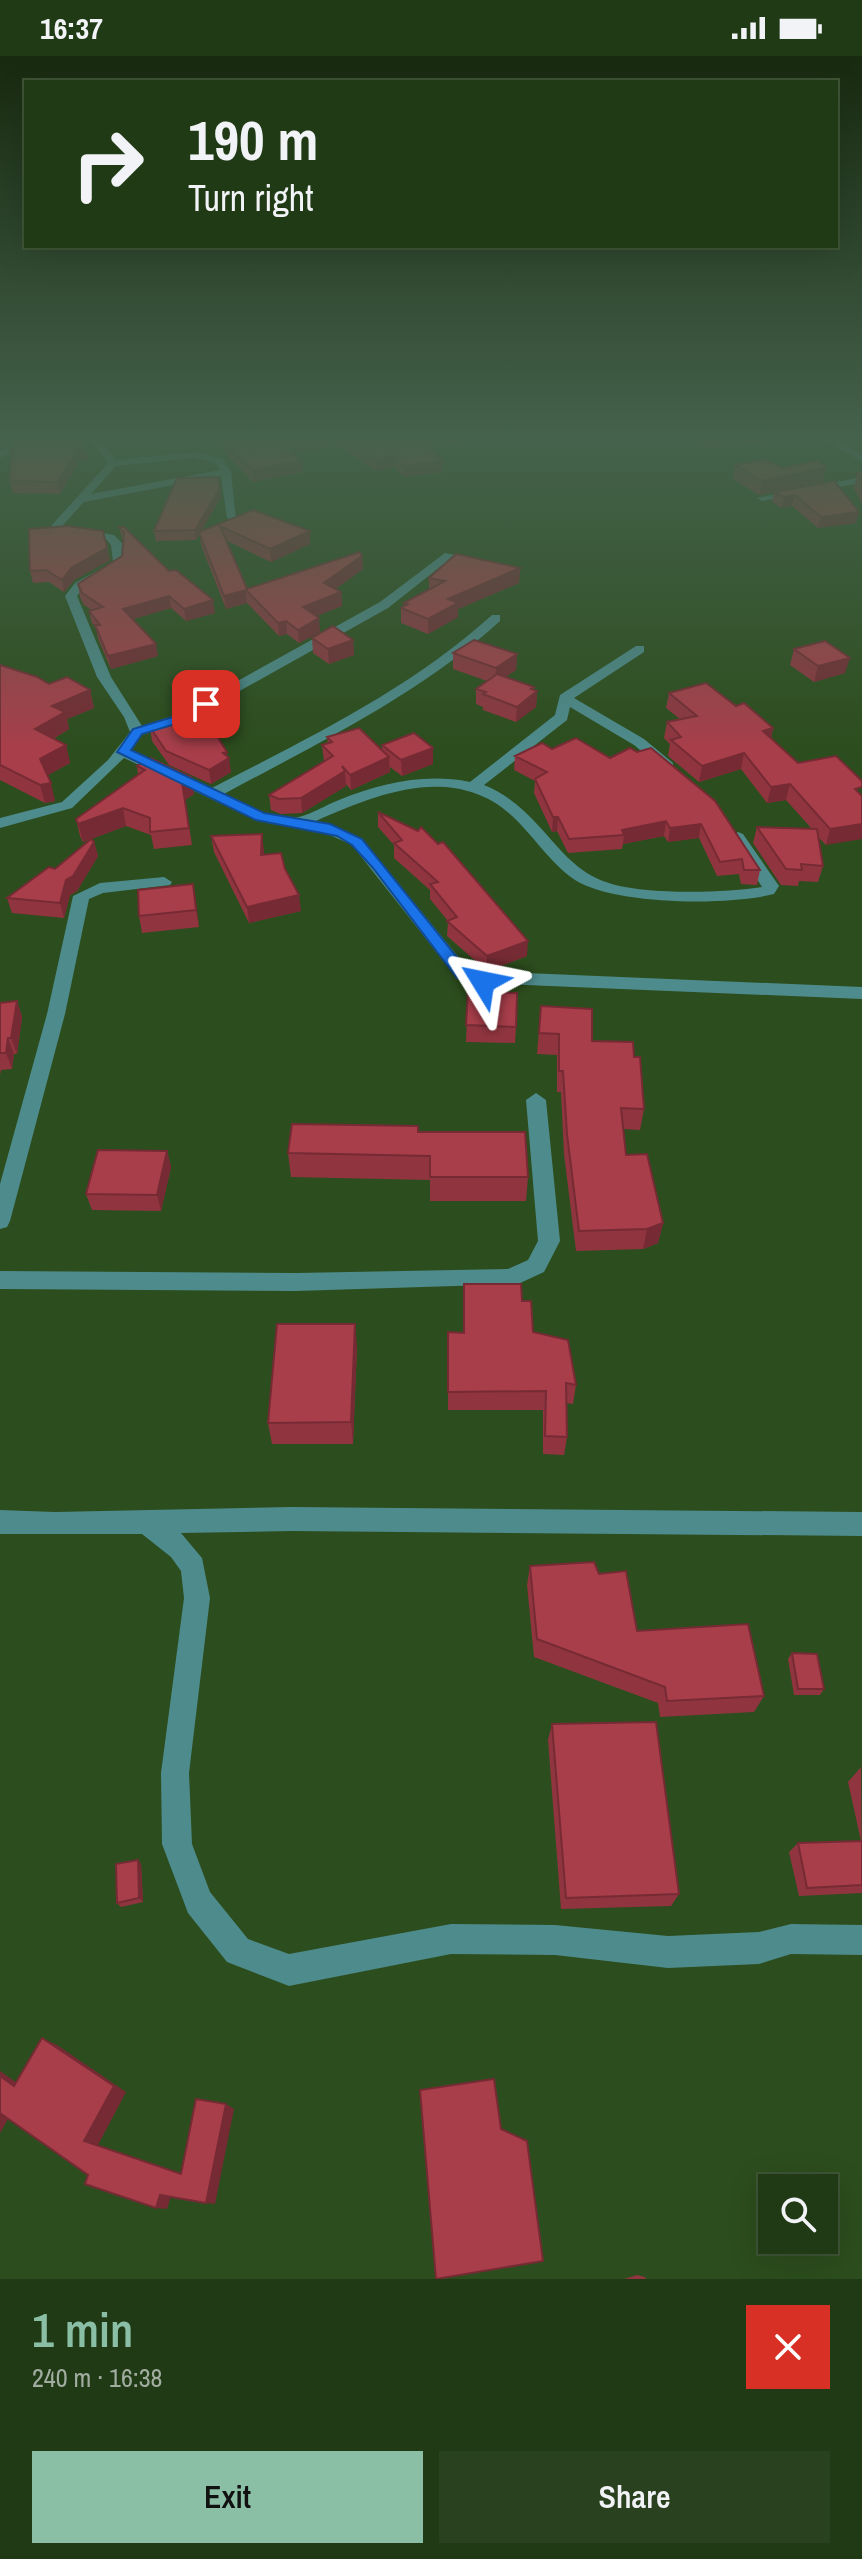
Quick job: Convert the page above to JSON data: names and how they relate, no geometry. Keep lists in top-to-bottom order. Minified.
{"page":{"status":"16:37","turn":["190 m","Turn right"],"heading":["1 min","240 m · 16:38"],"buttons":["Exit","Share"]}}
